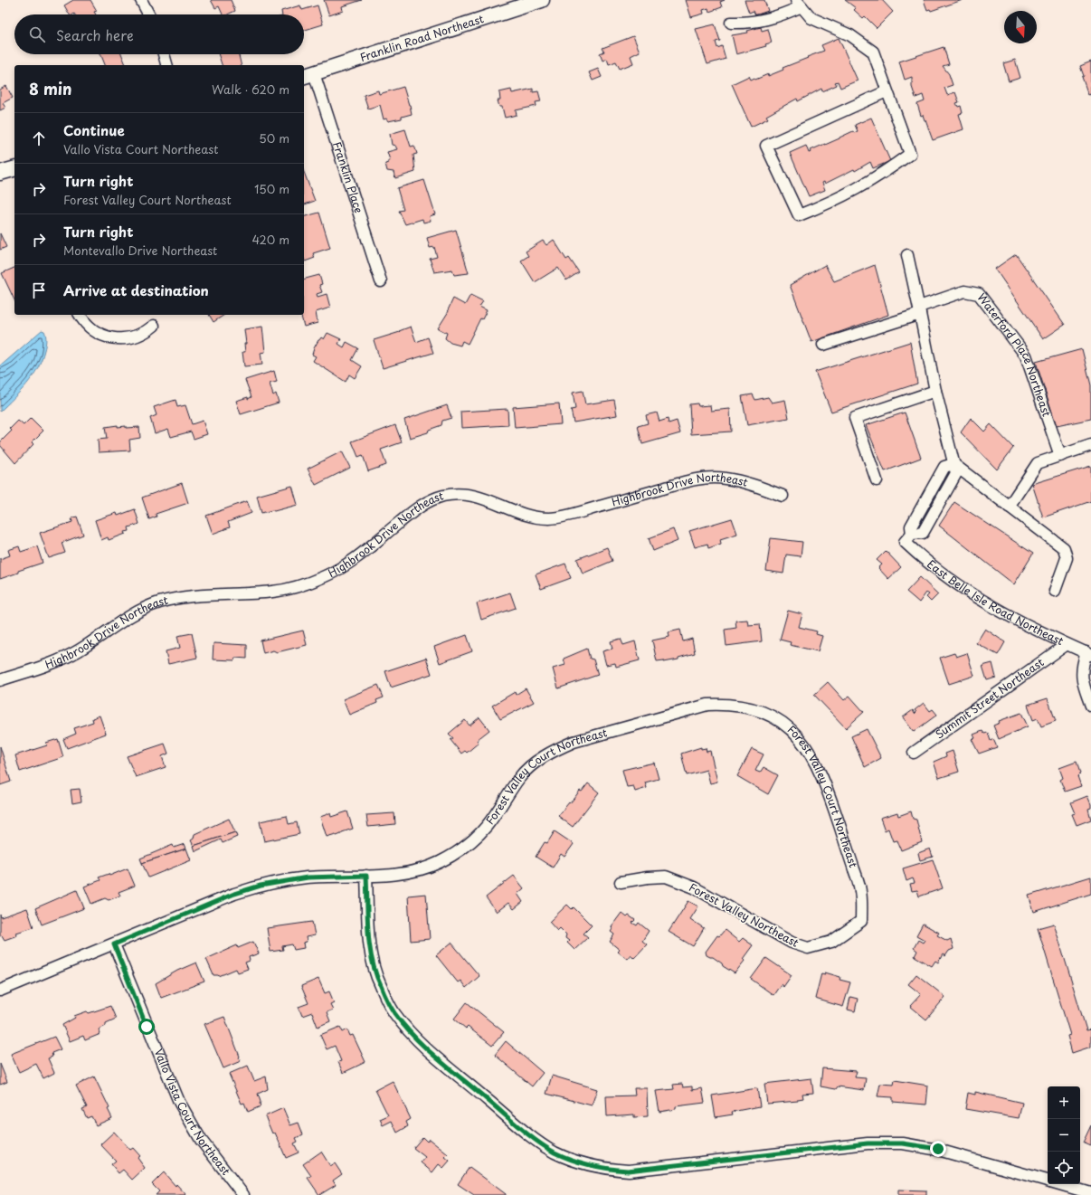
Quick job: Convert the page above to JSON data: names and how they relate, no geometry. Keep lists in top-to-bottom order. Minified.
{"streets":{"street":["Franklin Road Northeast","Franklin Place","Waterford Place Northeast","Highbrook Drive Northeast","East Belle Isle Road Northeast","Summit Street Northeast","Forest Valley Court Northeast","Forest Valley Northeast","Vallo Vista Court Northeast"]},"crossings":[["Franklin Road Northeast","Franklin Place"],["East Belle Isle Road Northeast","Summit Street Northeast"],["Forest Valley Court Northeast","Forest Valley Northeast"],["Forest Valley Court Northeast","Vallo Vista Court Northeast"]],"north":"bottom","page":{"search":"Search here","heading":["8 min","Walk · 620 m"],"list":[["Continue","Vallo Vista Court Northeast","50 m"],["Turn right","Forest Valley Court Northeast","150 m"],["Turn right","Montevallo Drive Northeast","420 m"],"Arrive at destination"],"map_buttons":["+","−"]}}
